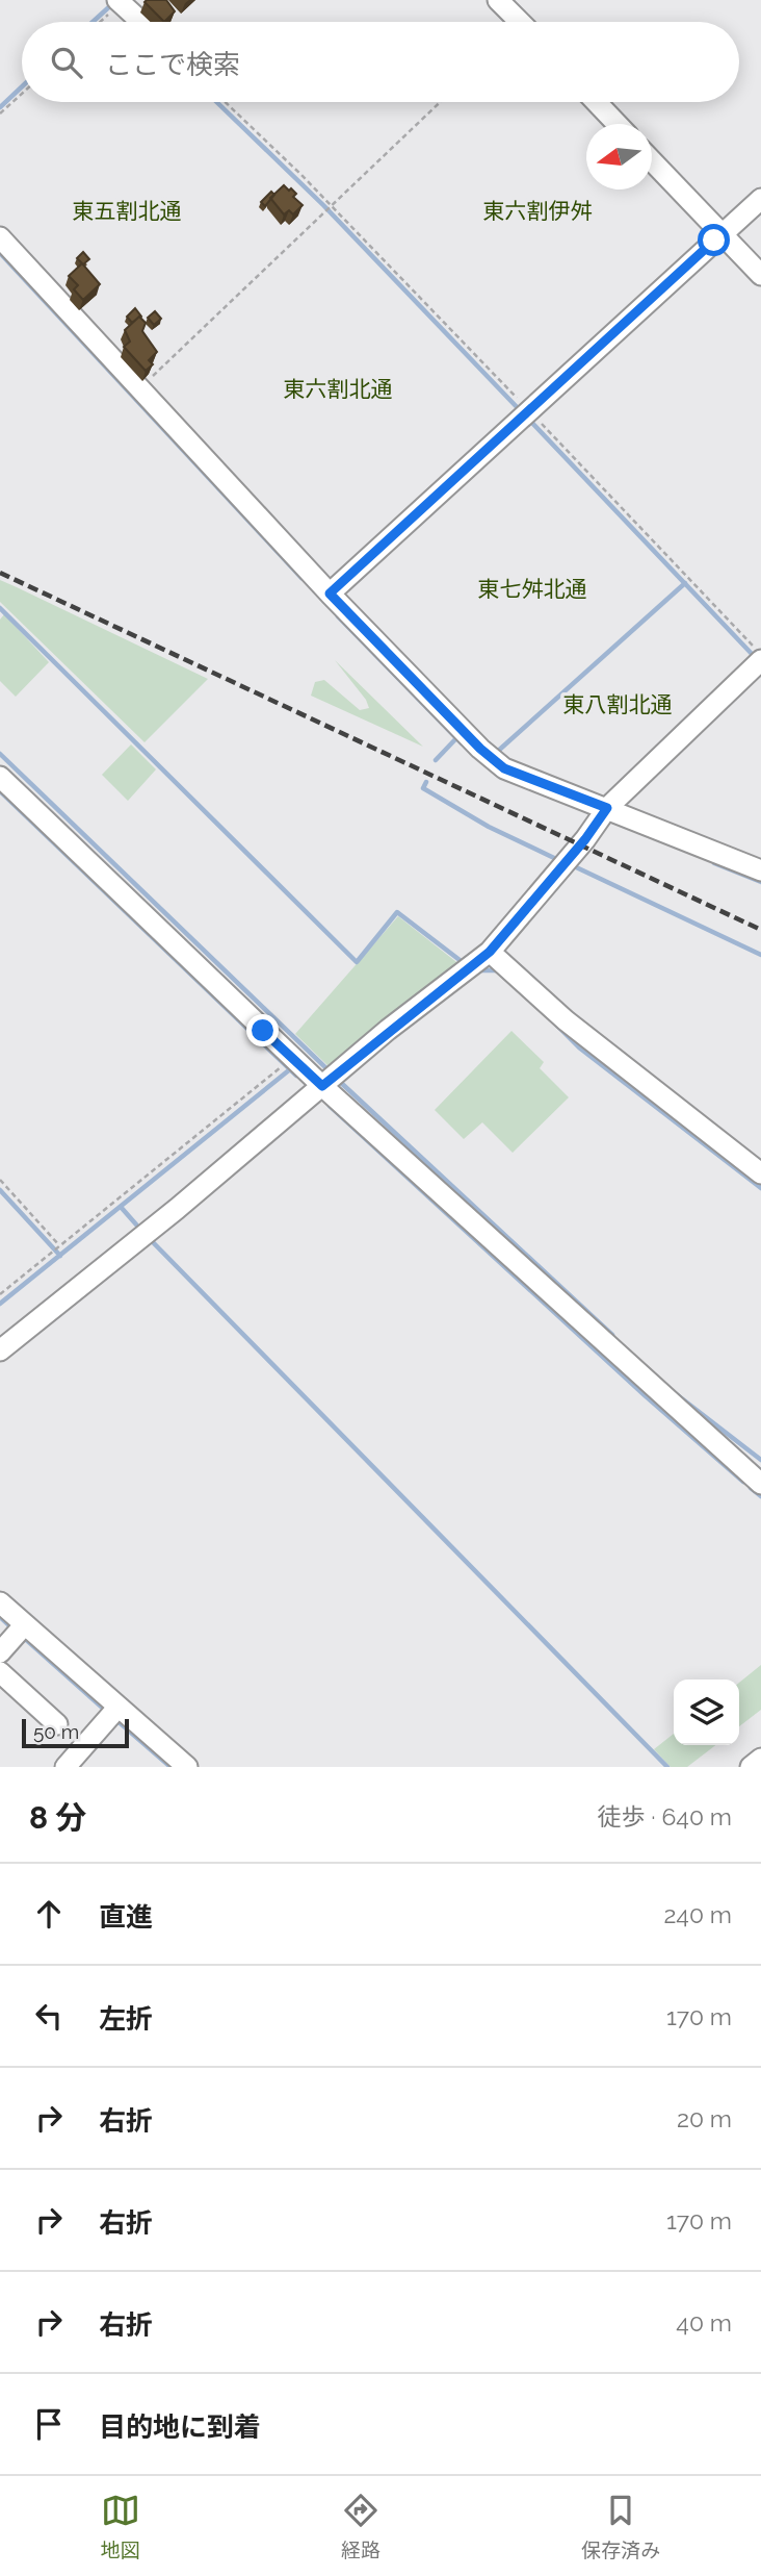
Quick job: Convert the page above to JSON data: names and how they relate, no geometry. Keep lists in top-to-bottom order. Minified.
{"districts":["東五割北通","東六割伊舛","東六割北通","東七舛北通","東八割北通"],"scale_bar":"50 m","north":"left","page":{"search":"ここで検索","scale":"50 m","heading":["8 分","徒歩 · 640 m"],"list":[["直進","240 m"],["左折","170 m"],["右折","20 m"],["右折","170 m"],["右折","40 m"],"目的地に到着"],"nav":["地図","経路","保存済み"]}}
